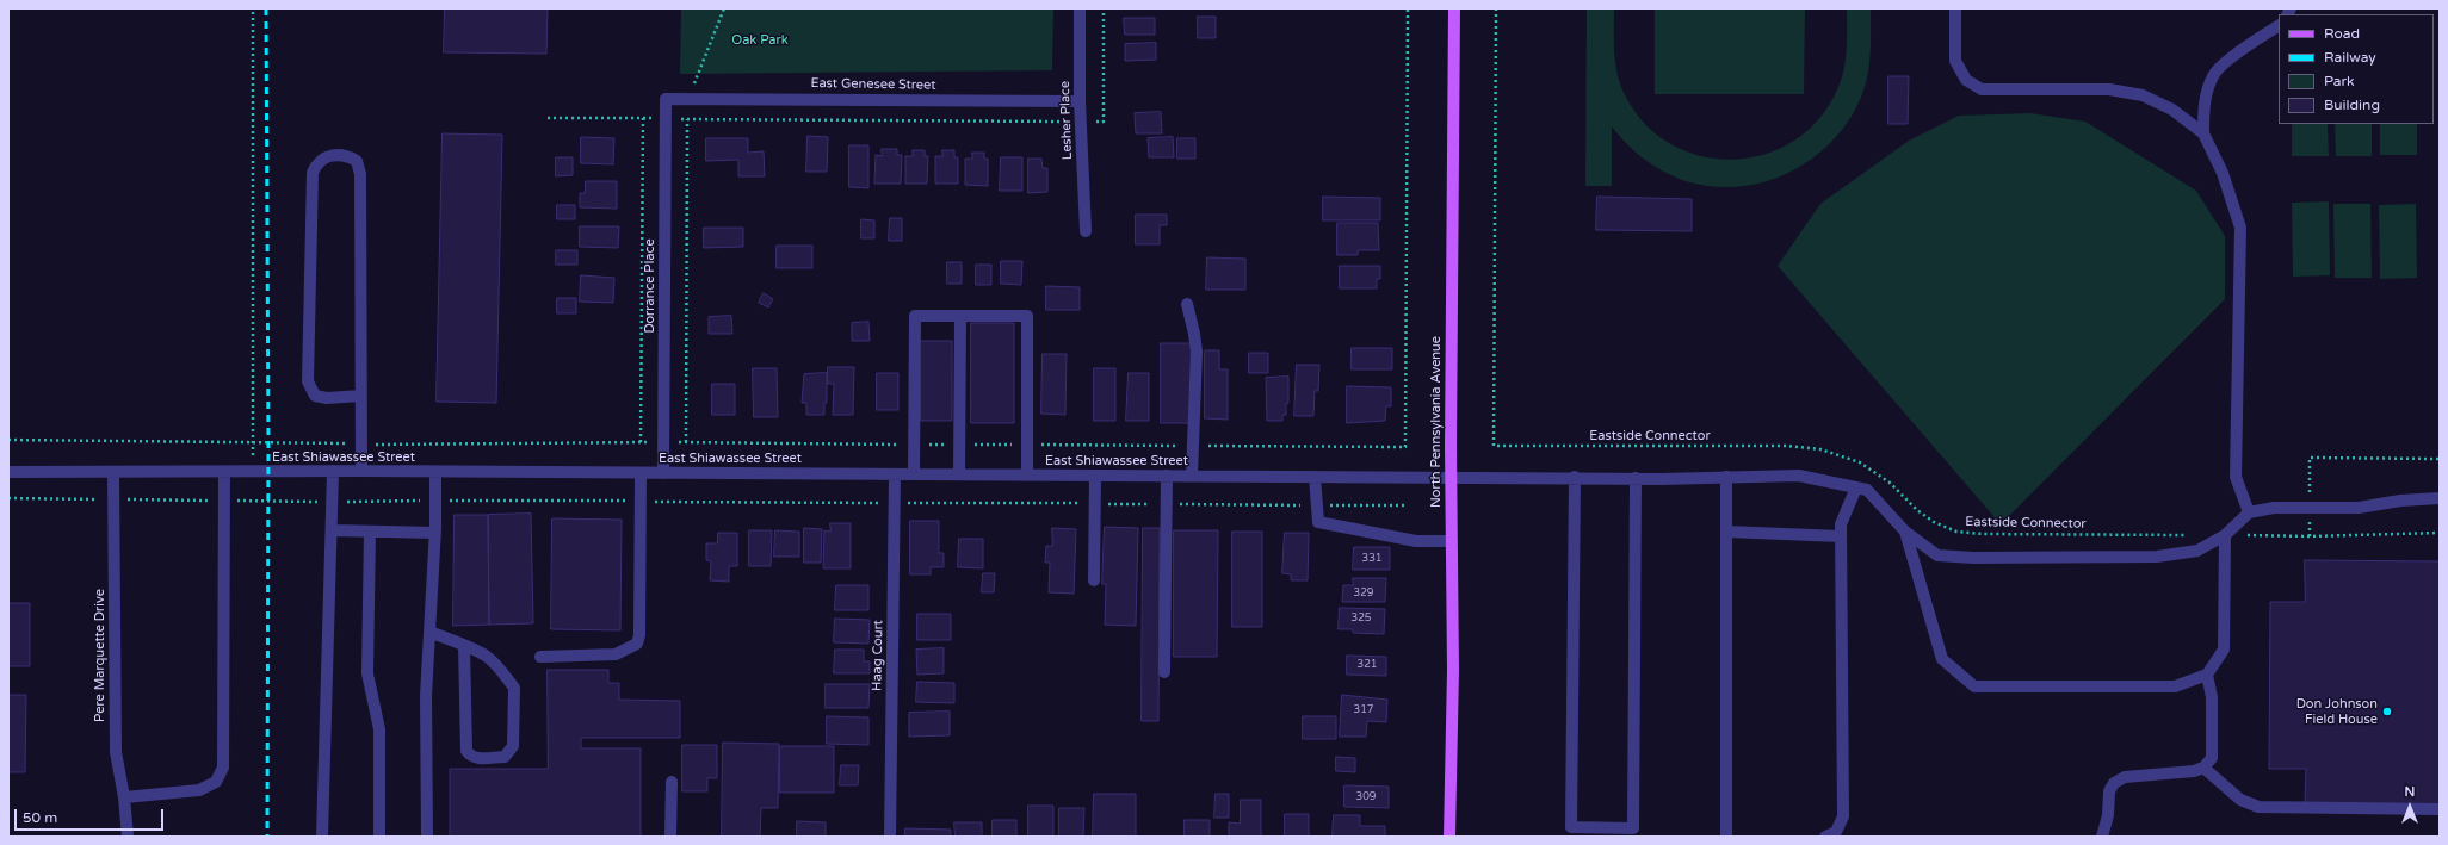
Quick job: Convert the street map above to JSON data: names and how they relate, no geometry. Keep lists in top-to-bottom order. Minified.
{"streets":{"main road":["North Pennsylvania Avenue"],"street":["East Genesee Street","Lesher Place","Dorrance Place","East Shiawassee Street","Pere Marquette Drive","Haag Court"],"path":["Eastside Connector"]},"crossings":[["East Genesee Street","Lesher Place"],["East Genesee Street","Dorrance Place"],["Dorrance Place","East Shiawassee Street"],["North Pennsylvania Avenue","East Shiawassee Street"],["East Shiawassee Street","Pere Marquette Drive"],["East Shiawassee Street","Haag Court"]],"parks":["Oak Park"],"places":["Don Johnson Field House"],"house_numbers":["331","329","325","321","317","309"],"legend":["Road","Railway","Park","Building"],"scale_bar":"50 m","north":"top"}
